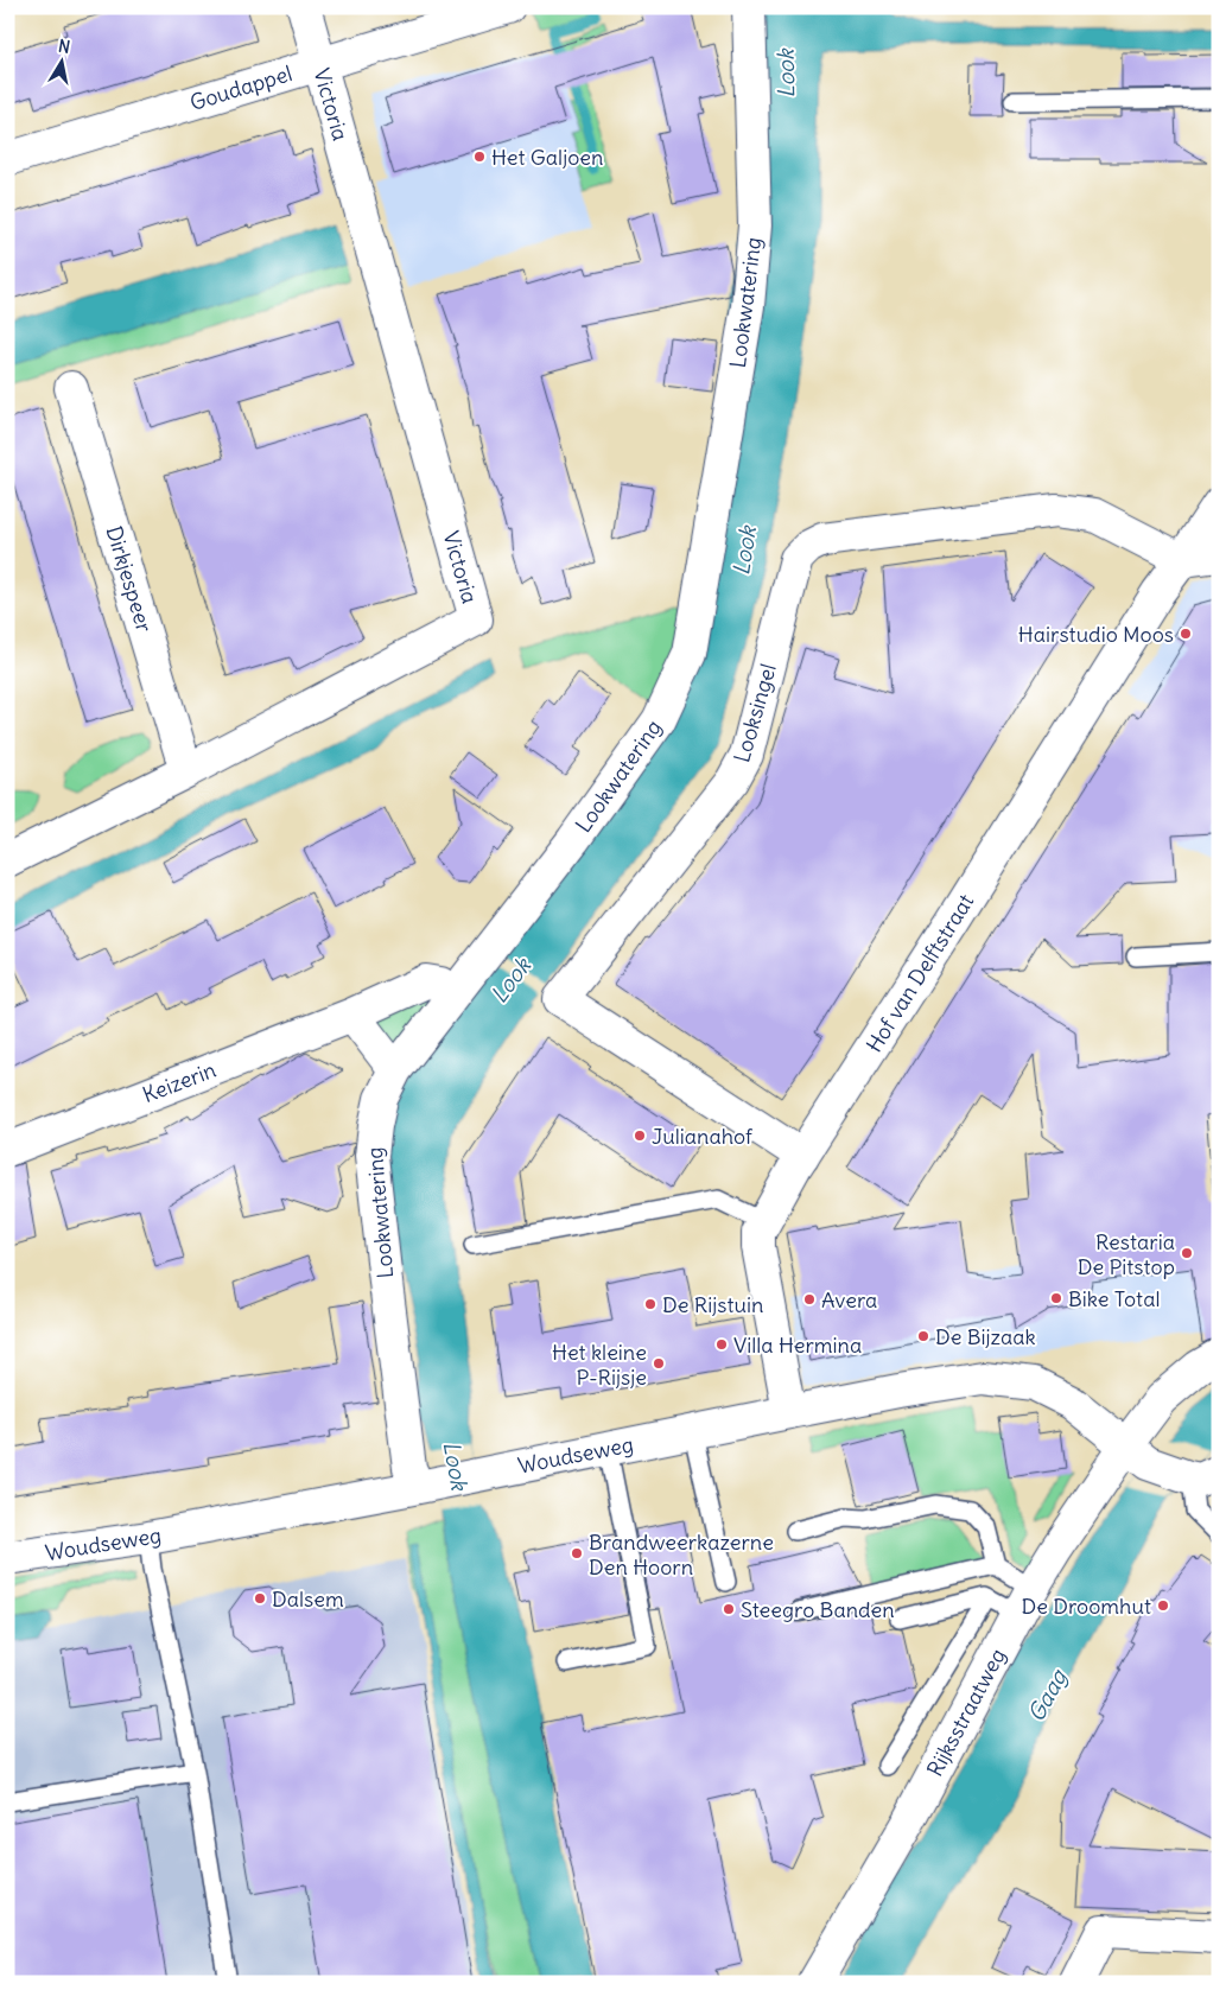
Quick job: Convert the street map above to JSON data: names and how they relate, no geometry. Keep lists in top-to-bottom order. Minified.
{"streets":{"street":["Goudappel","Victoria","Lookwatering","Dirkjespeer","Looksingel","Hof van Delftstraat","Keizerin","Woudseweg","Rijksstraatweg"]},"crossings":[["Goudappel","Victoria"],["Victoria","Dirkjespeer"],["Lookwatering","Keizerin"],["Lookwatering","Woudseweg"],["Looksingel","Hof van Delftstraat"],["Hof van Delftstraat","Woudseweg"],["Woudseweg","Rijksstraatweg"]],"water":["Look","Gaag"],"places":["Het Galjoen","Hairstudio Moos","Julianahof","Restaria De Pitstop","Bike Total","Avera","De Rijstuin","De Bijzaak","Villa Hermina","Het kleine P-Rijsje","Brandweerkazerne Den Hoorn","Dalsem","De Droomhut","Steegro Banden"],"north":"top"}
